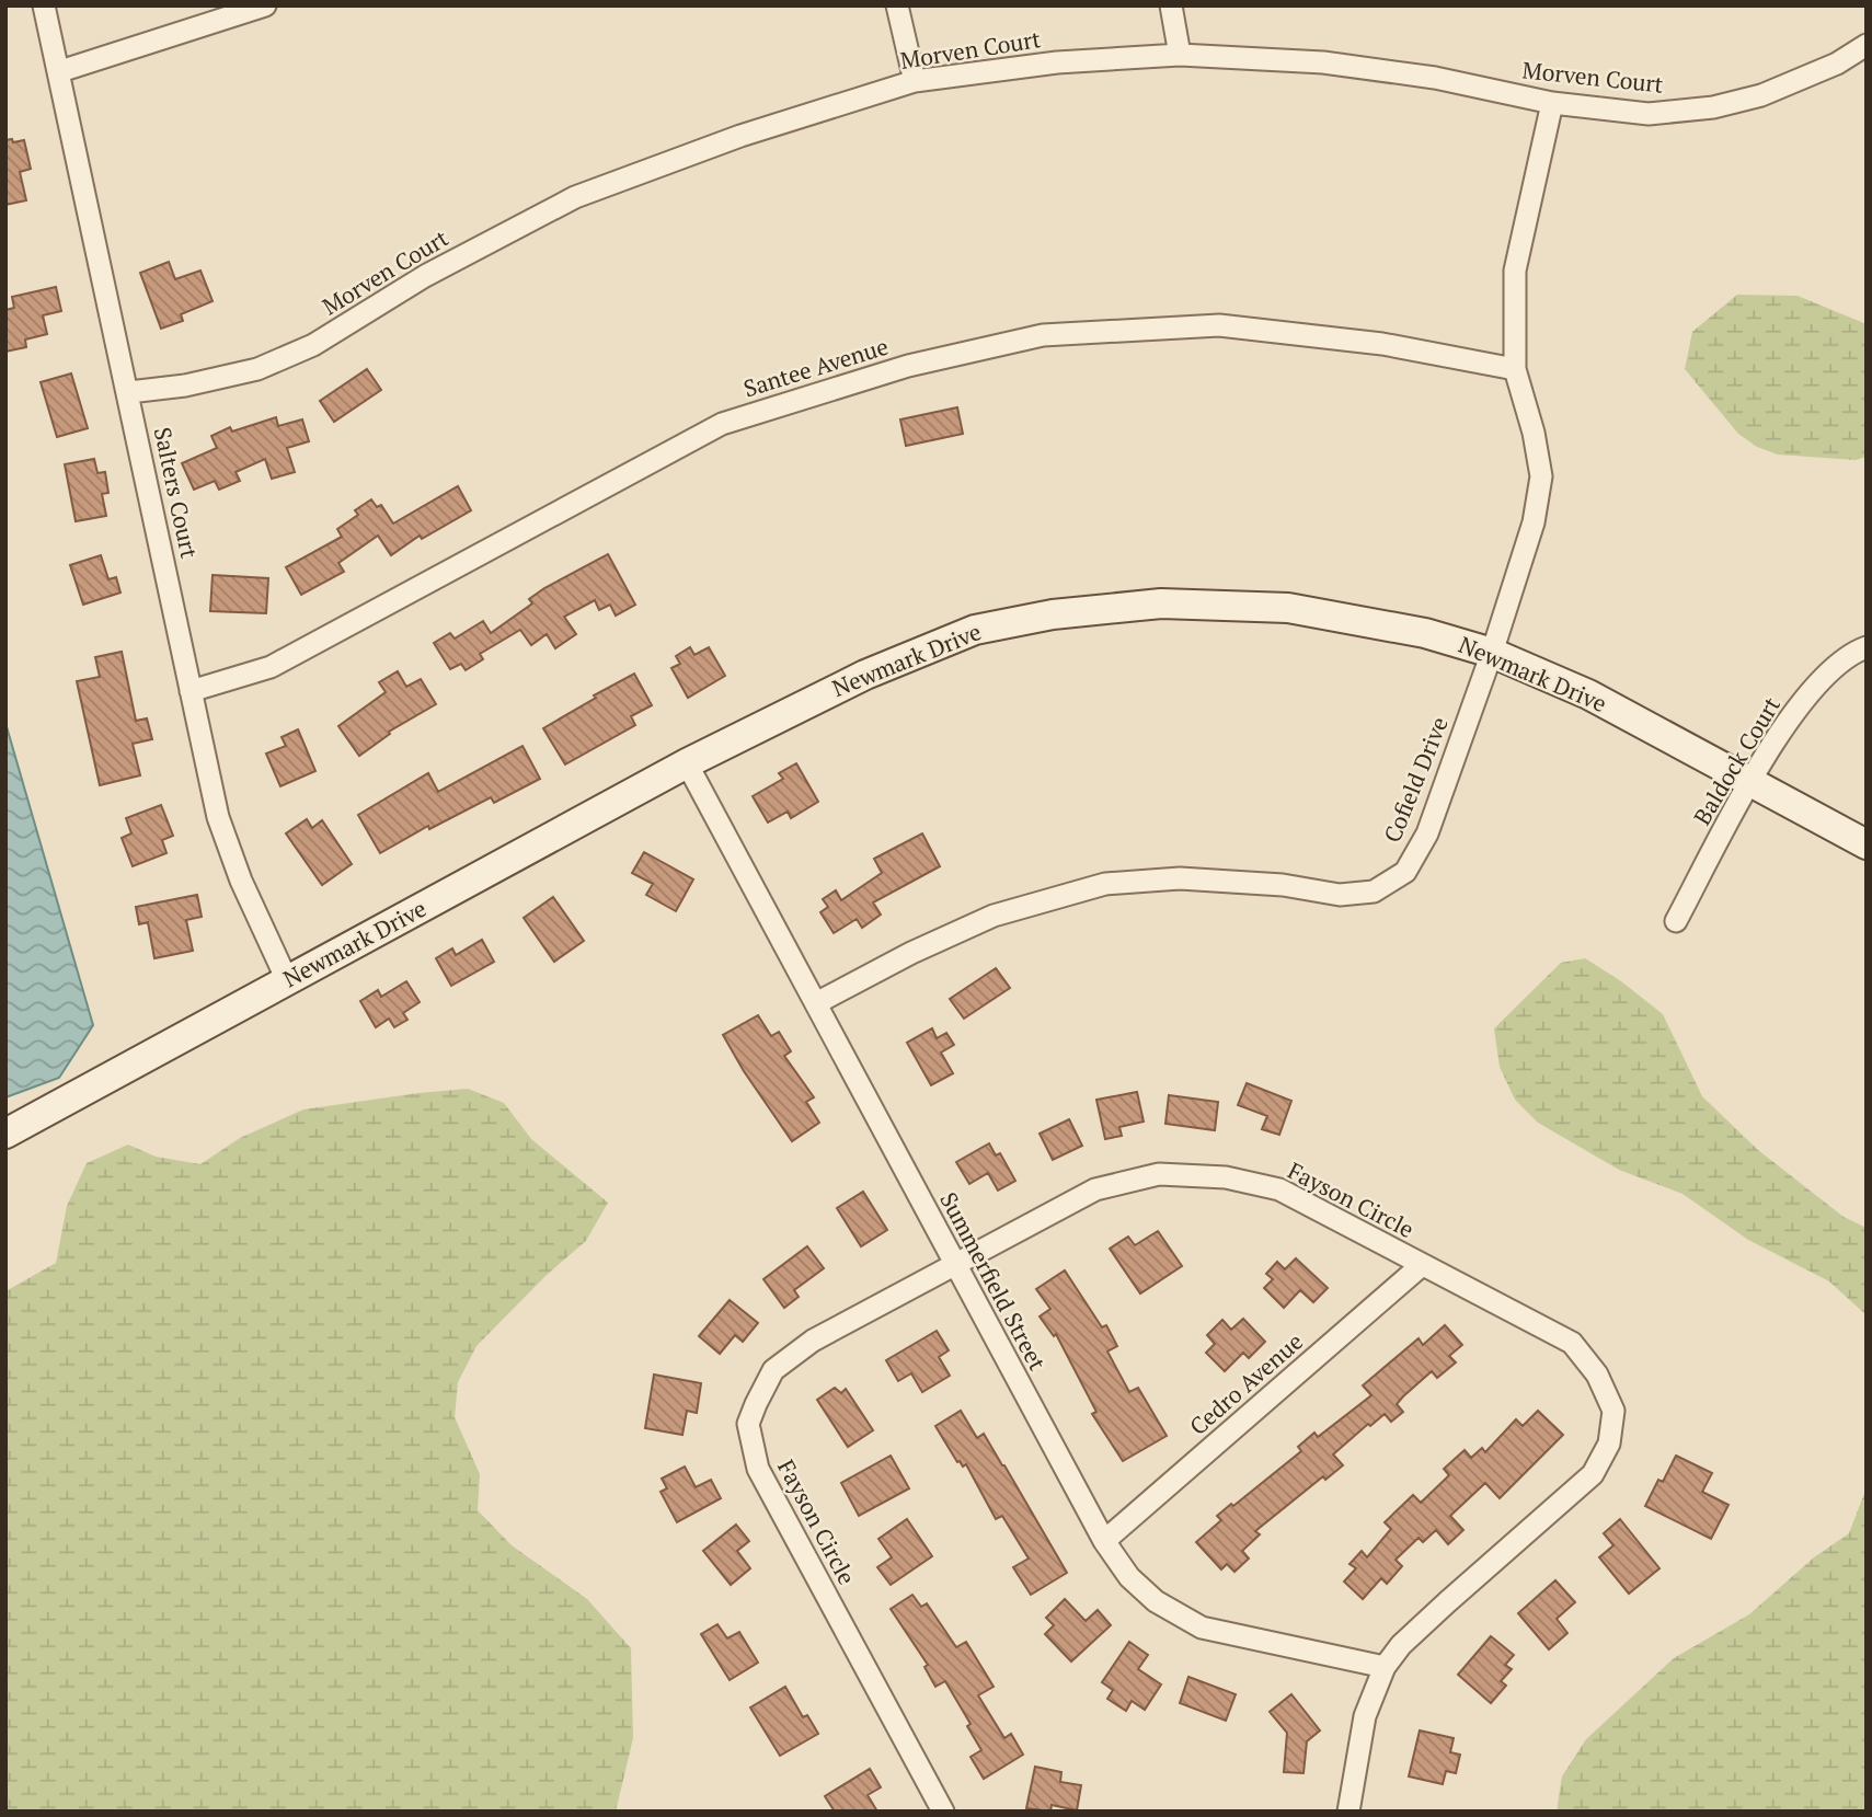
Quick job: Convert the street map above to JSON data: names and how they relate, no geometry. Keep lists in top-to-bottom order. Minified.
{"streets":{"street":["Morven Court","Santee Avenue","Salters Court","Newmark Drive","Baldock Court","Cofield Drive","Fayson Circle","Summerfield Street","Cedro Avenue"]},"crossings":[["Morven Court","Salters Court"],["Morven Court","Cofield Drive"],["Santee Avenue","Salters Court"],["Santee Avenue","Cofield Drive"],["Salters Court","Newmark Drive"],["Newmark Drive","Baldock Court"],["Newmark Drive","Cofield Drive"],["Newmark Drive","Summerfield Street"],["Cofield Drive","Summerfield Street"],["Fayson Circle","Summerfield Street"],["Fayson Circle","Cedro Avenue"],["Summerfield Street","Cedro Avenue"]]}
